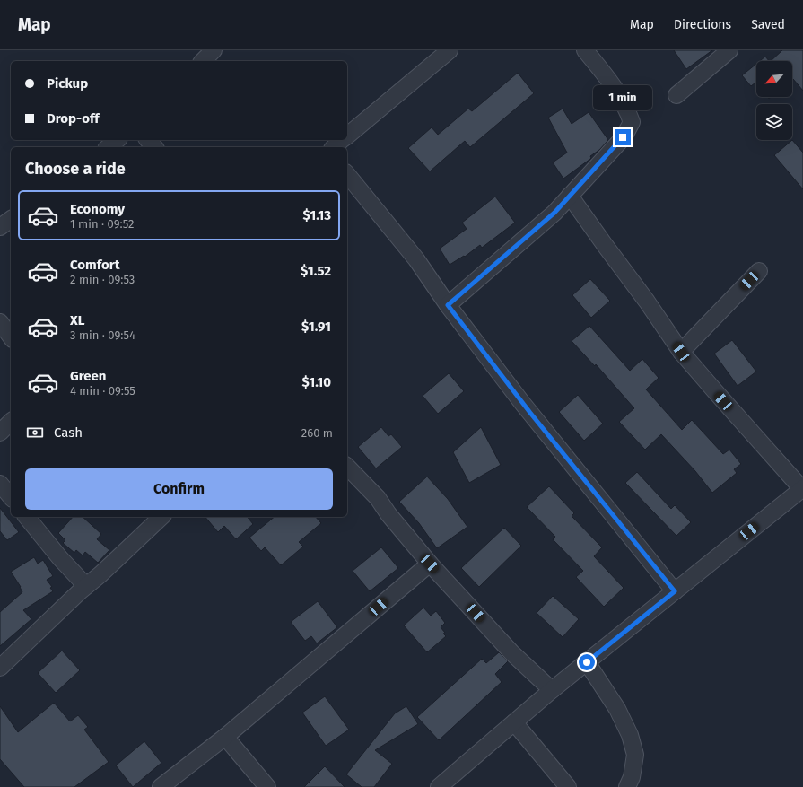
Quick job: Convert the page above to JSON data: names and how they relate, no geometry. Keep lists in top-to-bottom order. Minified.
{"north":"bottom left","page":{"header":"Map","nav":["Map","Directions","Saved"],"banner":["Pickup","Drop-off"],"bubble":"1 min","heading":"Choose a ride","list":[{"name":"Economy","note":"1 min · 09:52","value":"$1.13"},{"name":"Comfort","note":"2 min · 09:53","value":"$1.52"},{"name":"XL","note":"3 min · 09:54","value":"$1.91"},{"name":"Green","note":"4 min · 09:55","value":"$1.10"}],"pay":["Cash","260 m"],"buttons":"Confirm"}}
